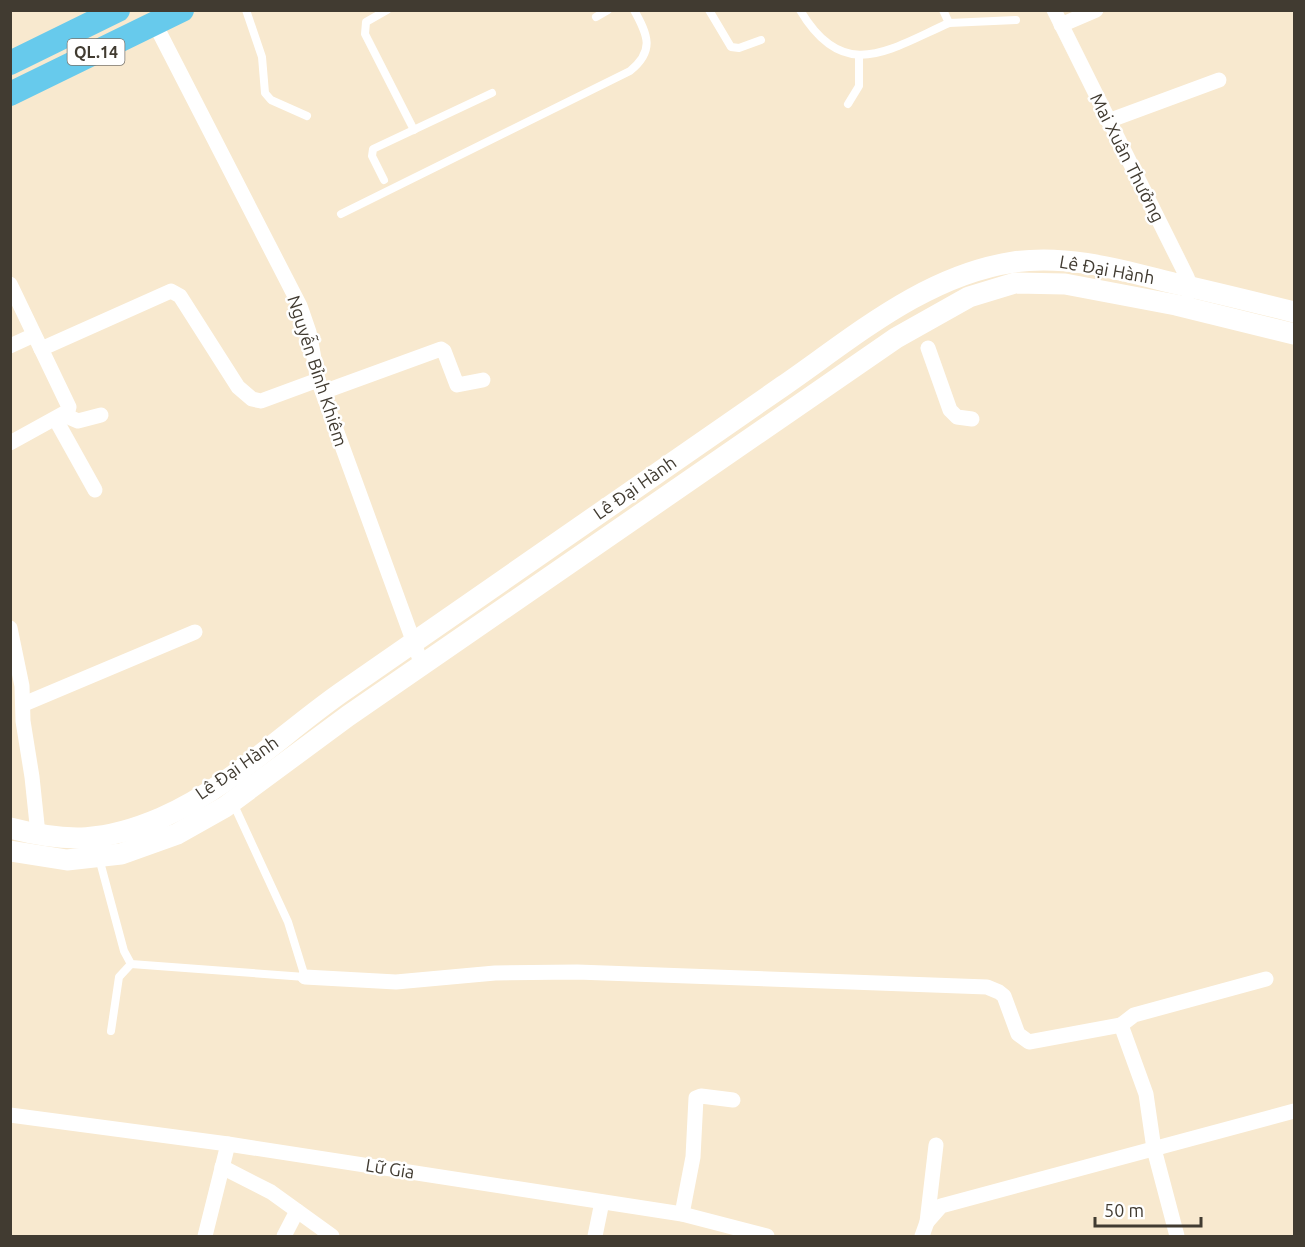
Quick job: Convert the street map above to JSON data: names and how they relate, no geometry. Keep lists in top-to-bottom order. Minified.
{"streets":{"main road":["QL.14","Lê Đại Hành"],"street":["Mai Xuân Thưởng","Nguyễn Bỉnh Khiêm","Lữ Gia"]},"crossings":[["QL.14","Nguyễn Bỉnh Khiêm"],["Mai Xuân Thưởng","Lê Đại Hành"],["Lê Đại Hành","Nguyễn Bỉnh Khiêm"]],"scale_bar":"50 m"}
